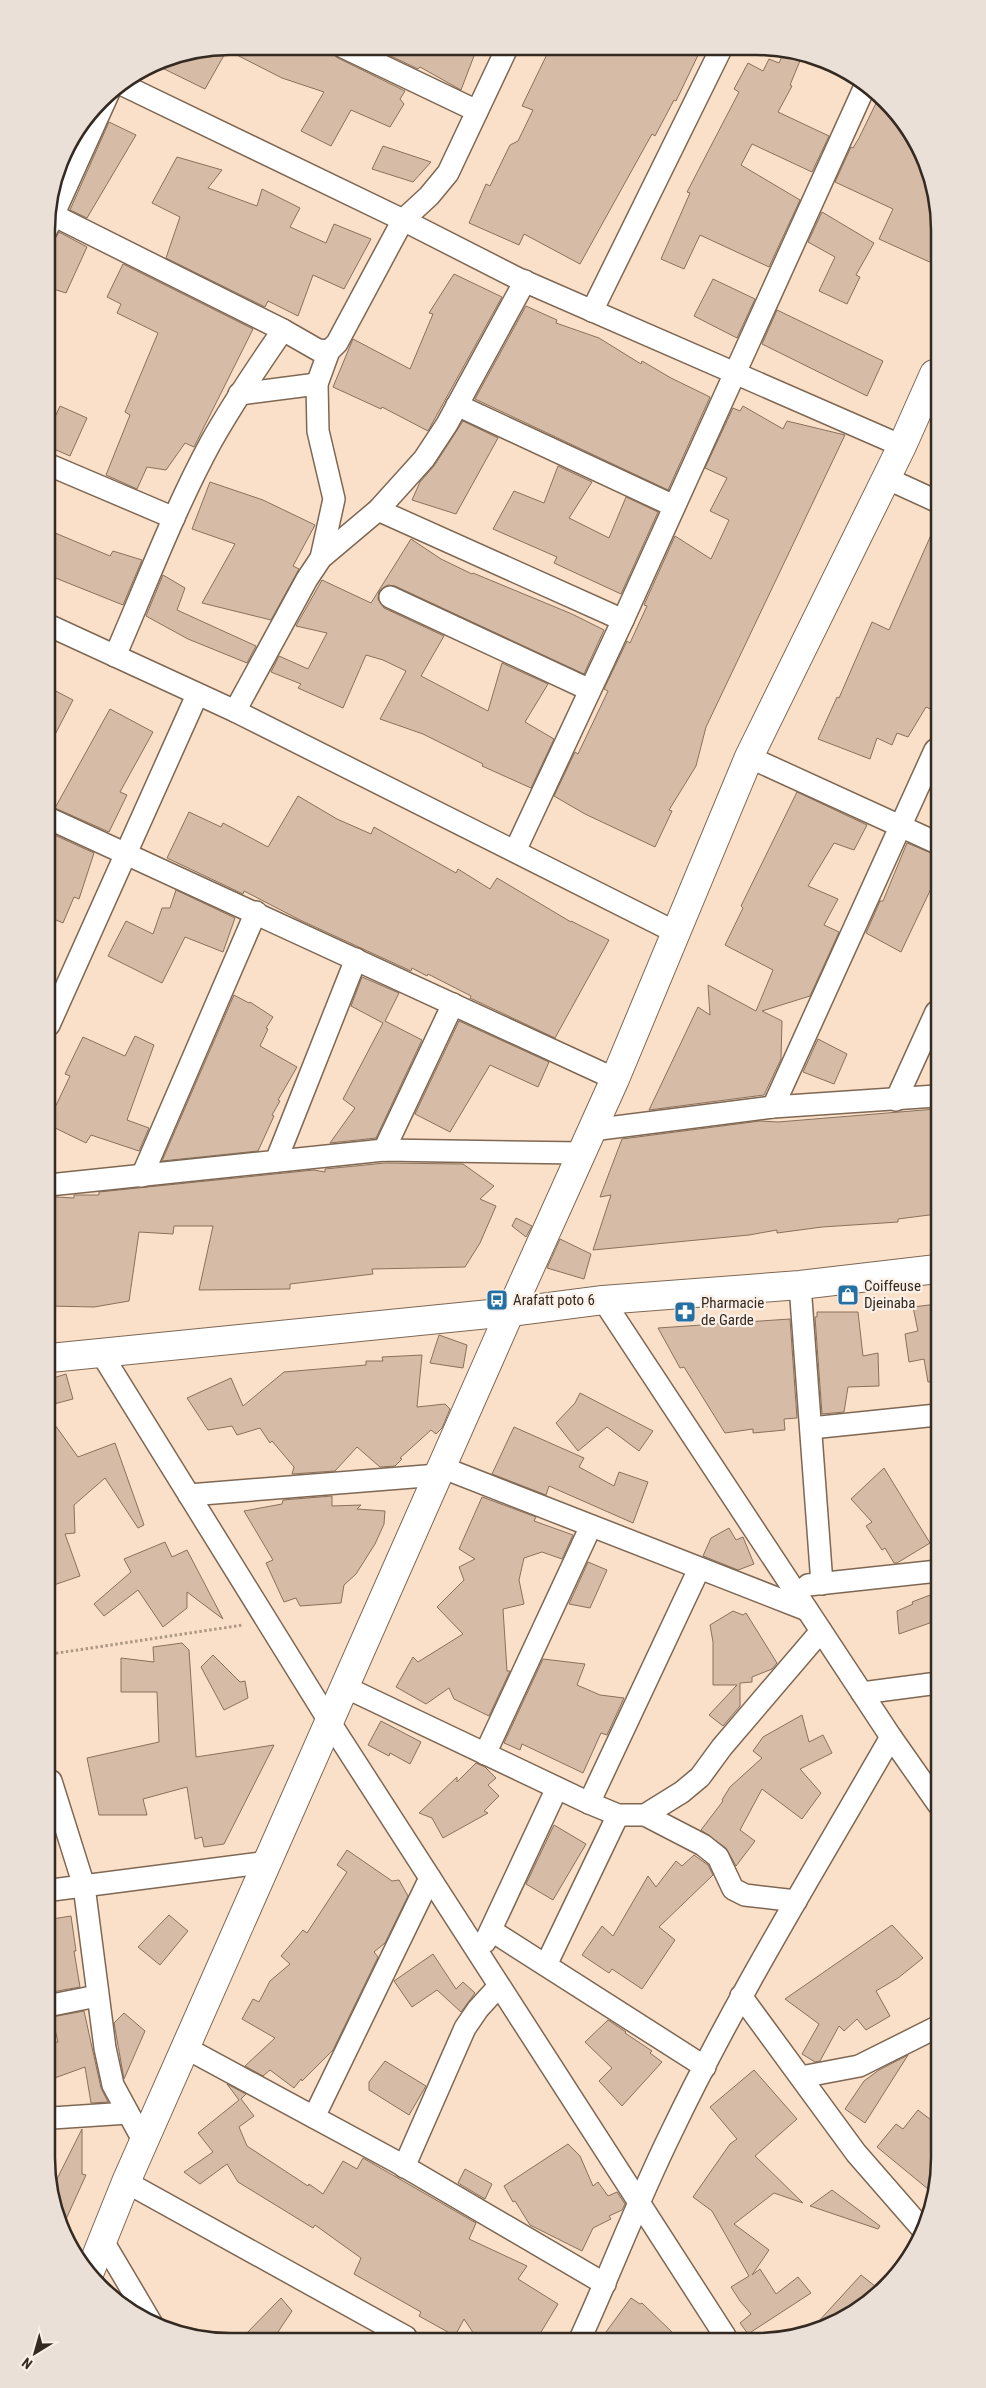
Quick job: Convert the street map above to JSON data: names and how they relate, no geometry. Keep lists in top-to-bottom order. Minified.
{"places":{"shop":["Coiffeuse Djeinaba"],"bus stop":["Arafatt poto 6"],"pharmacy":["Pharmacie de Garde"]},"north":"bottom left"}
